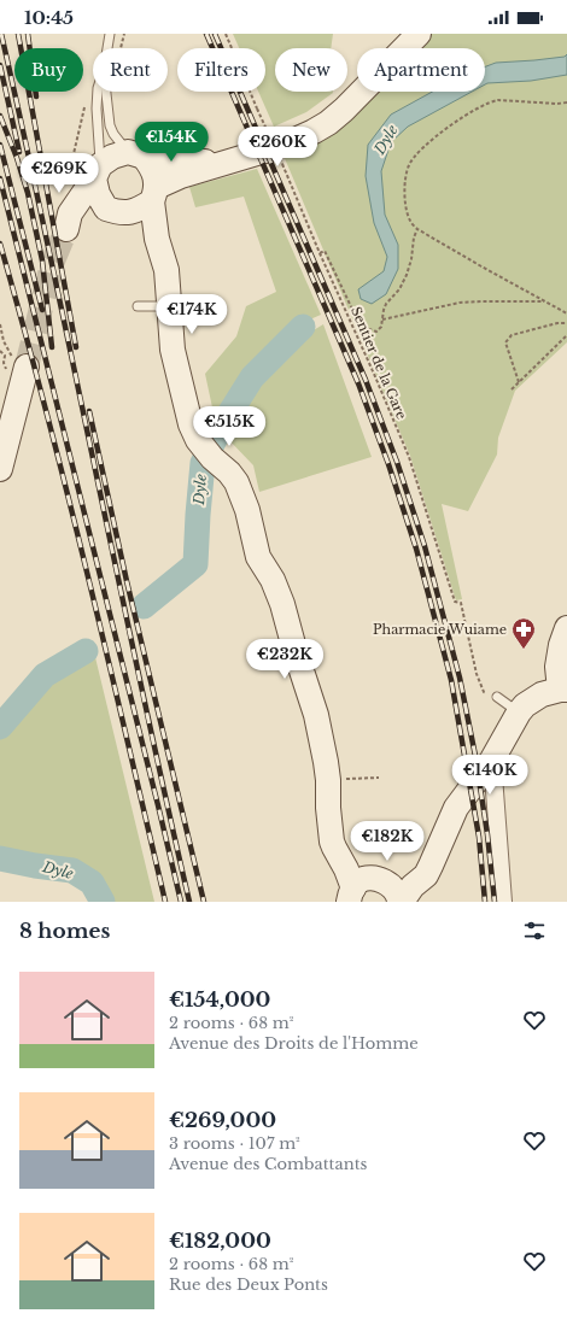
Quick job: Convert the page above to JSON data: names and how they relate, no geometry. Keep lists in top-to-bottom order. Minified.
{"streets":{"path":["Sentier de la Gare"]},"water":["Dyle"],"places":{"pharmacy":["Pharmacie Wuiame"]},"page":{"status":"10:45","chip":["Buy","Rent","Filters","New","Apartment"],"price":["€154K","€260K","€269K","€174K","€515K","€232K","€140K","€182K"],"heading":"8 homes","list":[{"name":"€154,000","note":"2 rooms · 68 m² · Avenue des Droits de l'Homme"},{"name":"€269,000","note":"3 rooms · 107 m² · Avenue des Combattants"},{"name":"€182,000","note":"2 rooms · 68 m² · Rue des Deux Ponts"}]}}
